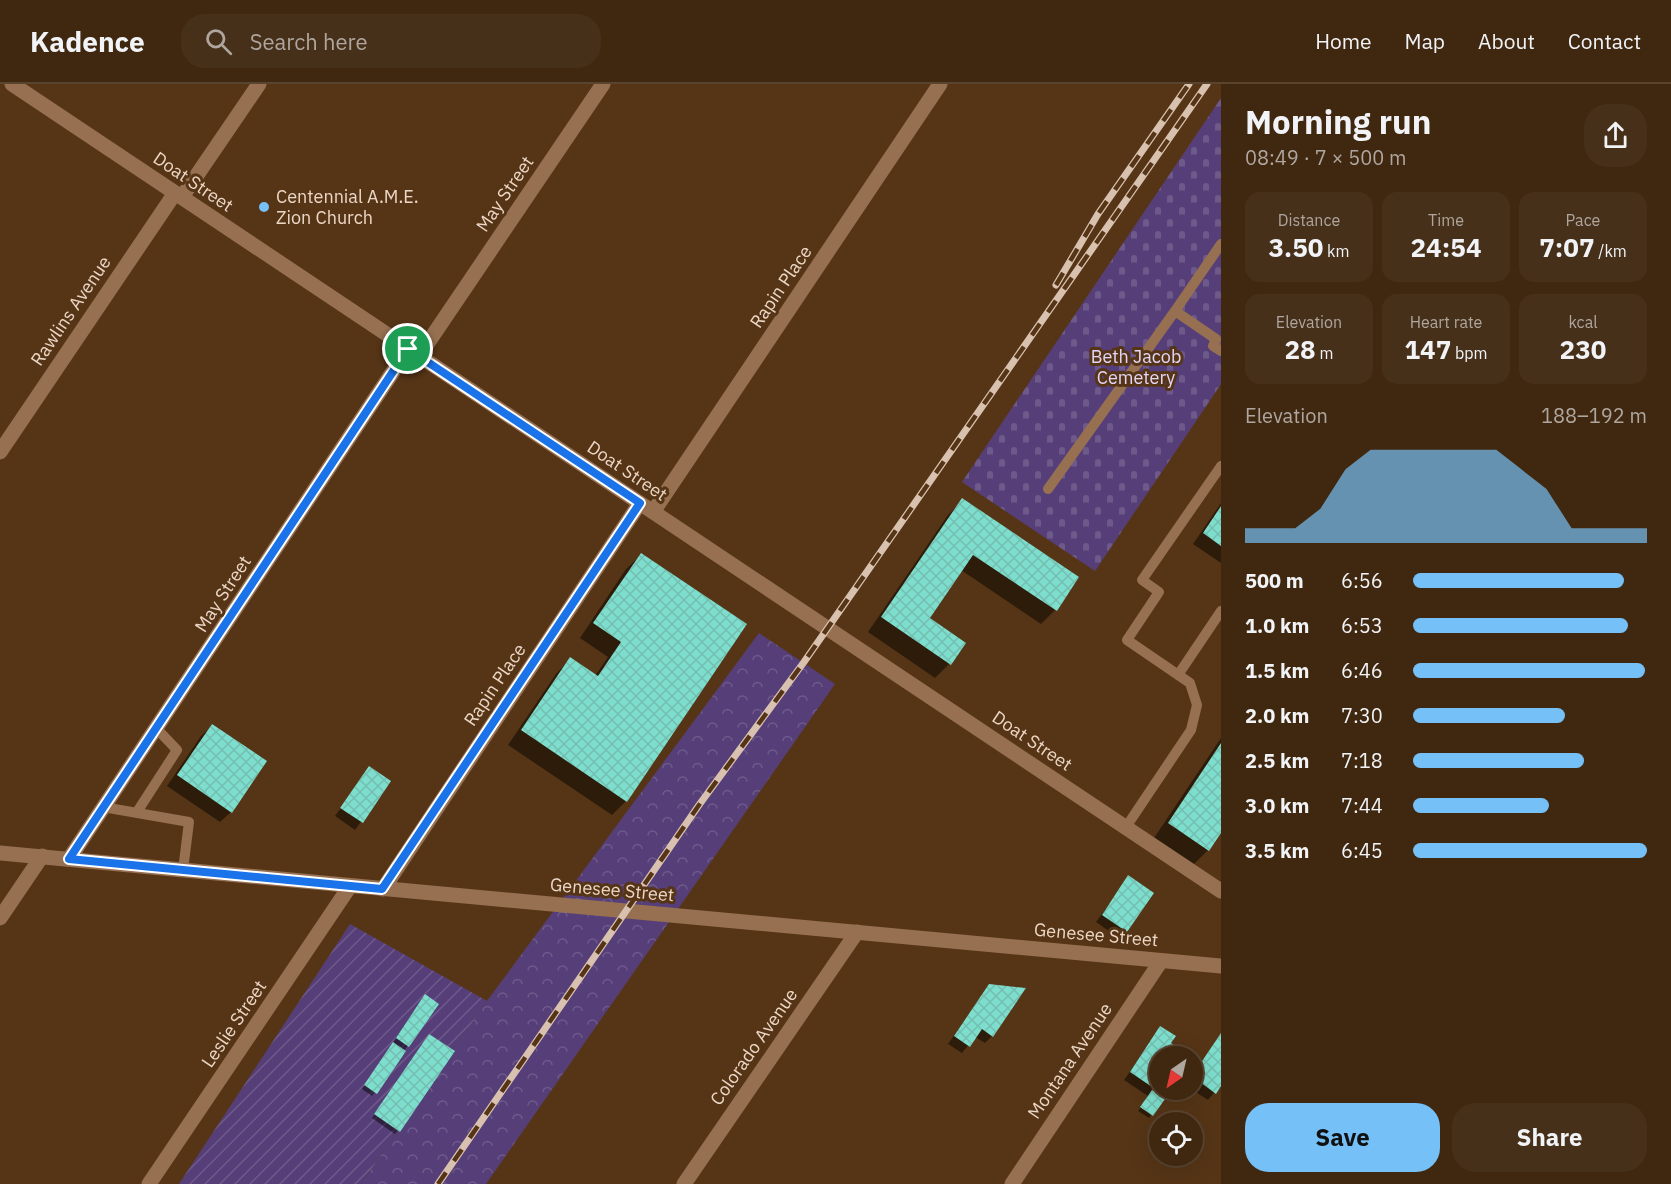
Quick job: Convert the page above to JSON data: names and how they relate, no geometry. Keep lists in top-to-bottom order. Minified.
{"streets":{"street":["Doat Street","May Street","Rapin Place","Rawlins Avenue","Genesee Street","Leslie Street","Colorado Avenue","Montana Avenue"]},"crossings":[["Doat Street","May Street"],["Doat Street","Rapin Place"],["Doat Street","Rawlins Avenue"],["May Street","Genesee Street"],["Rapin Place","Genesee Street"],["Genesee Street","Leslie Street"],["Genesee Street","Colorado Avenue"],["Genesee Street","Montana Avenue"]],"parks":["Beth Jacob Cemetery"],"places":["Centennial A.M.E. Zion Church"],"north":"bottom left","page":{"header":"Kadence","search":"Search here","nav":["Home","Map","About","Contact"],"heading":["Morning run","08:49 · 7 × 500 m"],"stats":[["Distance","3.50 km"],["Time","24:54"],["Pace","7:07 /km"],["Elevation","28 m"],["Heart rate","147 bpm"],["kcal","230"]],"chart":["Elevation","188–192 m"],"list":[{"name":"500 m","note":"6:56"},{"name":"1.0 km","note":"6:53"},{"name":"1.5 km","note":"6:46"},{"name":"2.0 km","note":"7:30"},{"name":"2.5 km","note":"7:18"},{"name":"3.0 km","note":"7:44"},{"name":"3.5 km","note":"6:45"}],"buttons":["Save","Share"]}}
